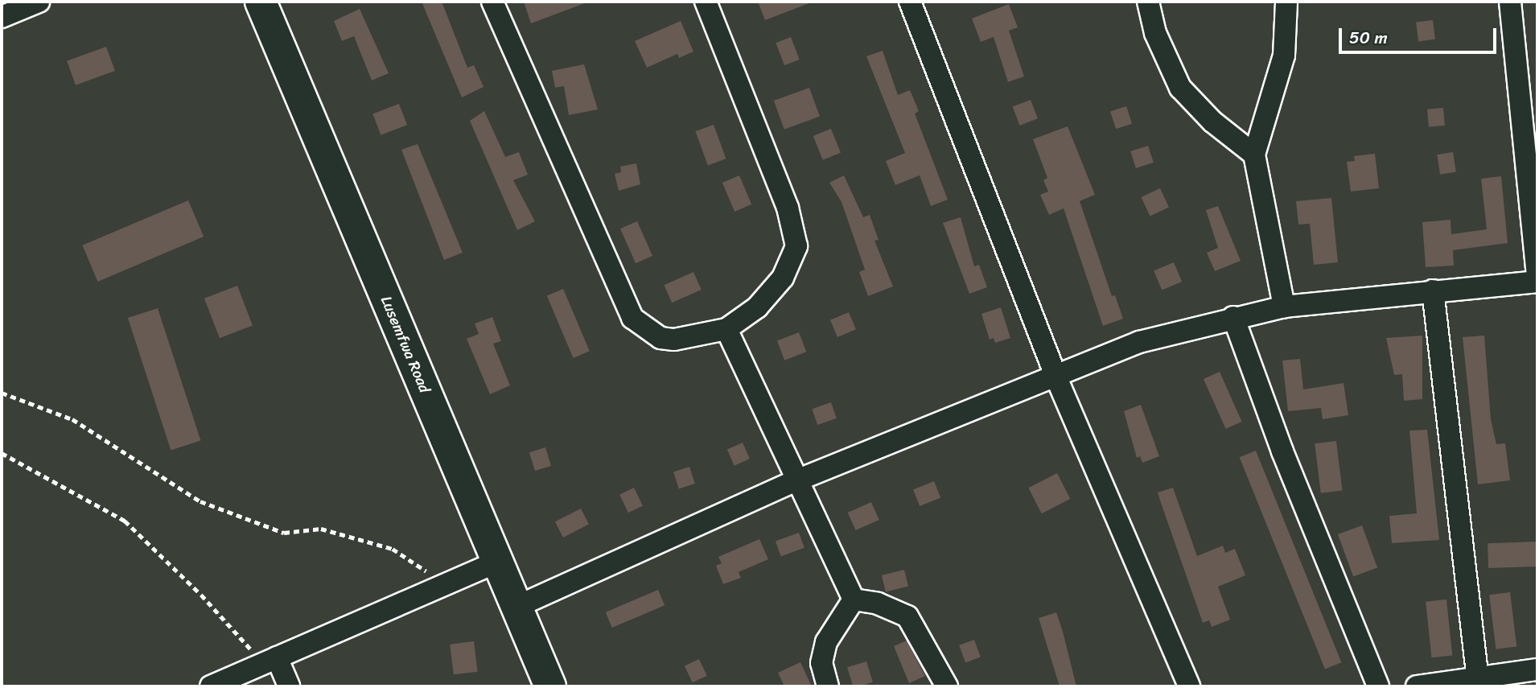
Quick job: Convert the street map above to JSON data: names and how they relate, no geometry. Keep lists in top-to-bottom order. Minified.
{"streets":{"street":["Lusemfwa Road"]},"scale_bar":"50 m"}
